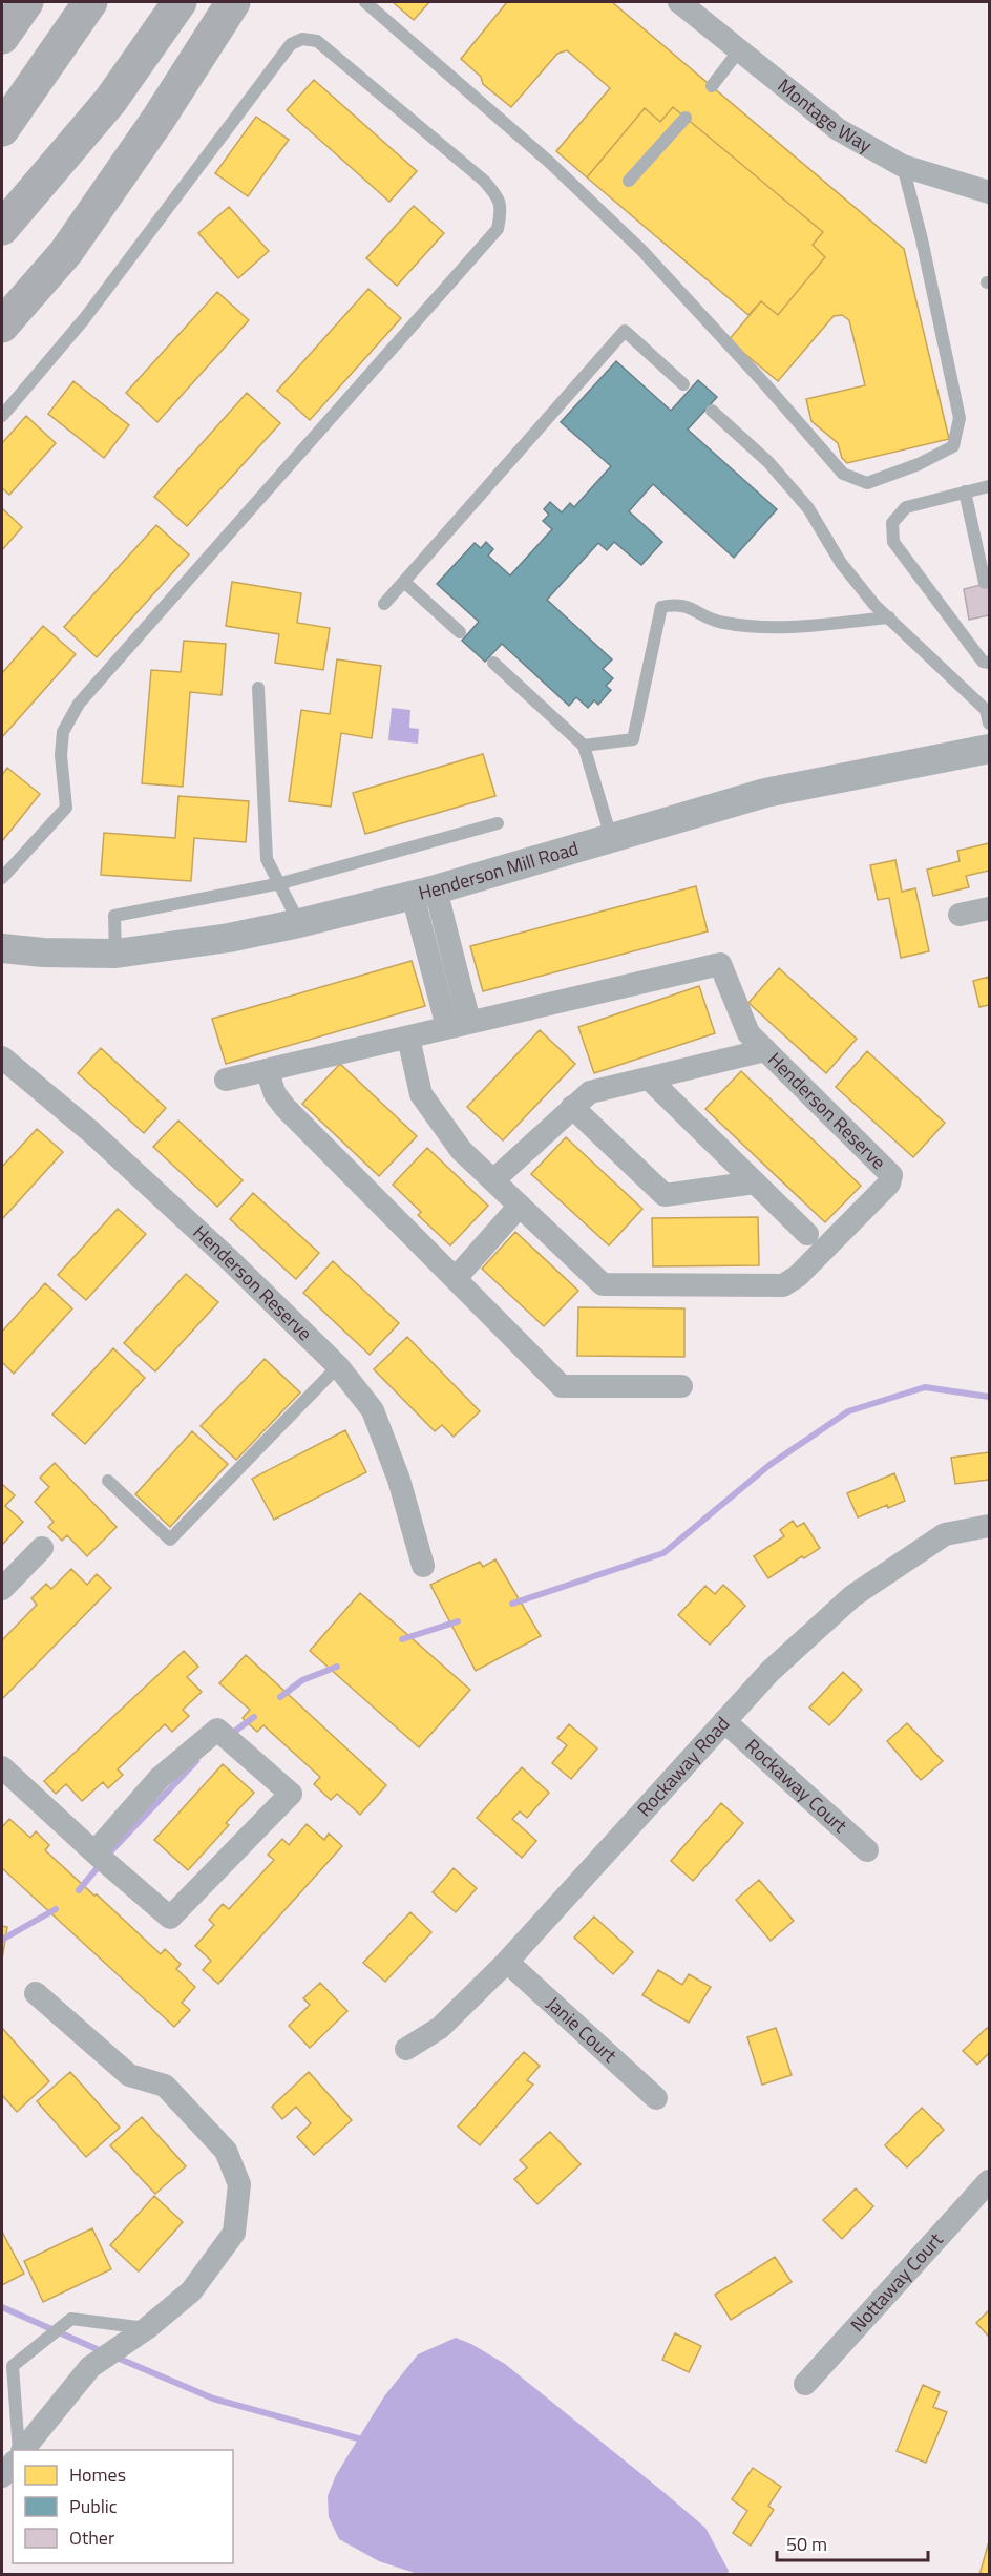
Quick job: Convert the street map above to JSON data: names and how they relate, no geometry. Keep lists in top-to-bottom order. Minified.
{"streets":{"street":["Montage Way","Henderson Mill Road","Henderson Reserve","Rockaway Road","Rockaway Court","Janie Court","Nottaway Court"]},"crossings":[["Rockaway Road","Rockaway Court"],["Rockaway Road","Janie Court"]],"legend":["Homes","Public","Other"],"scale_bar":"50 m"}
